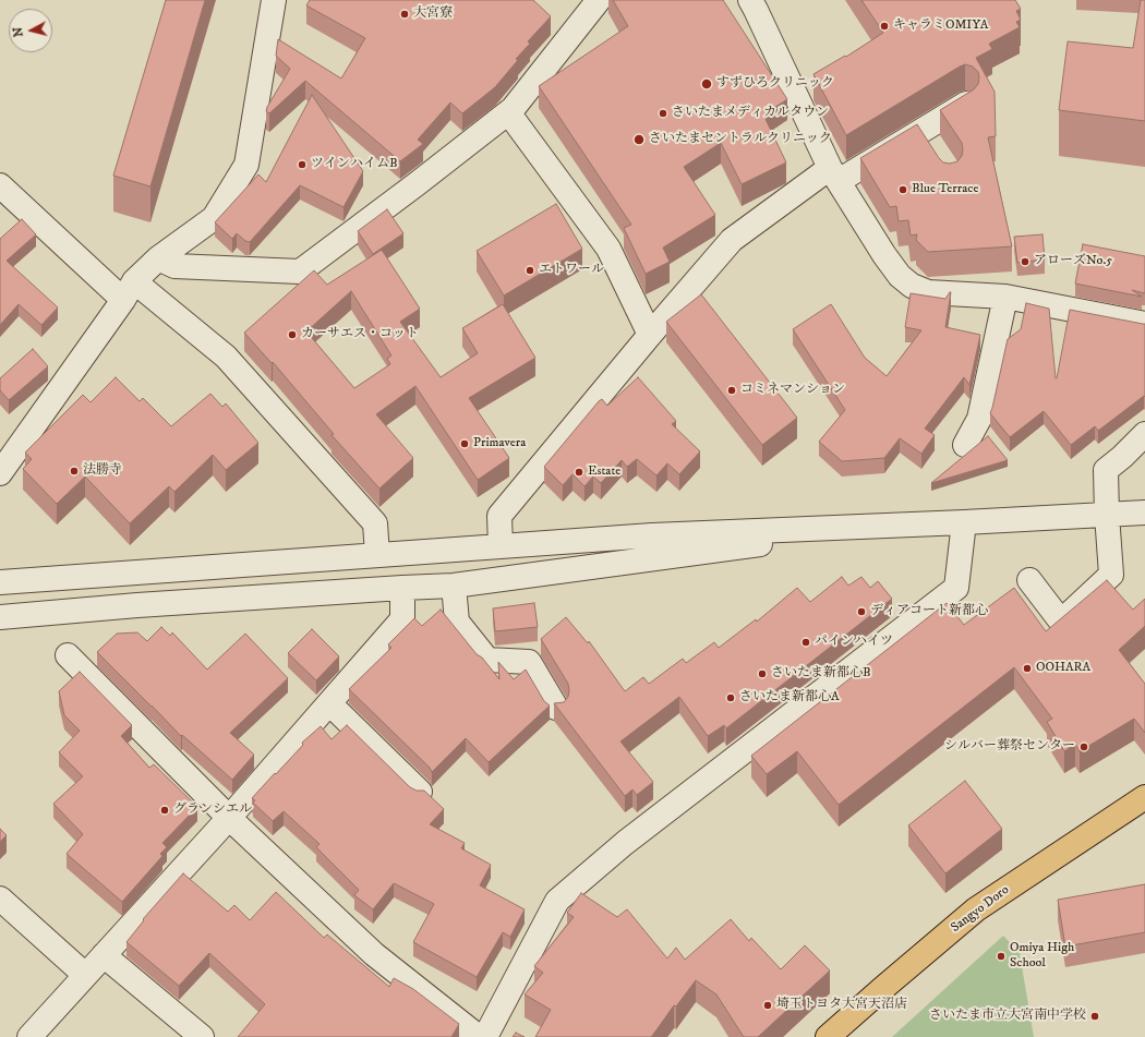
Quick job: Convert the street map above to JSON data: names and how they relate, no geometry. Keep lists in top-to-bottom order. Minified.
{"streets":{"main road":["Sangyo Doro"]},"places":["大宮寮","キャラミOMIYA","すずひろクリニック","さいたまメディカルタウン","さいたまセントラルクリニック","ツインハイムB","Blue Terrace","アローズNo.5","エトワール","カーサエス・コット","コミネマンション","Primavera","法勝寺","Estate","ディアコート新都心","パインハイツ","OOHARA","さいたま新都心B","さいたま新都心A","シルバー葬祭センター","グランシエル","Omiya High School","埼玉トヨタ大宮天沼店","さいたま市立大宮南中学校"],"north":"left"}
